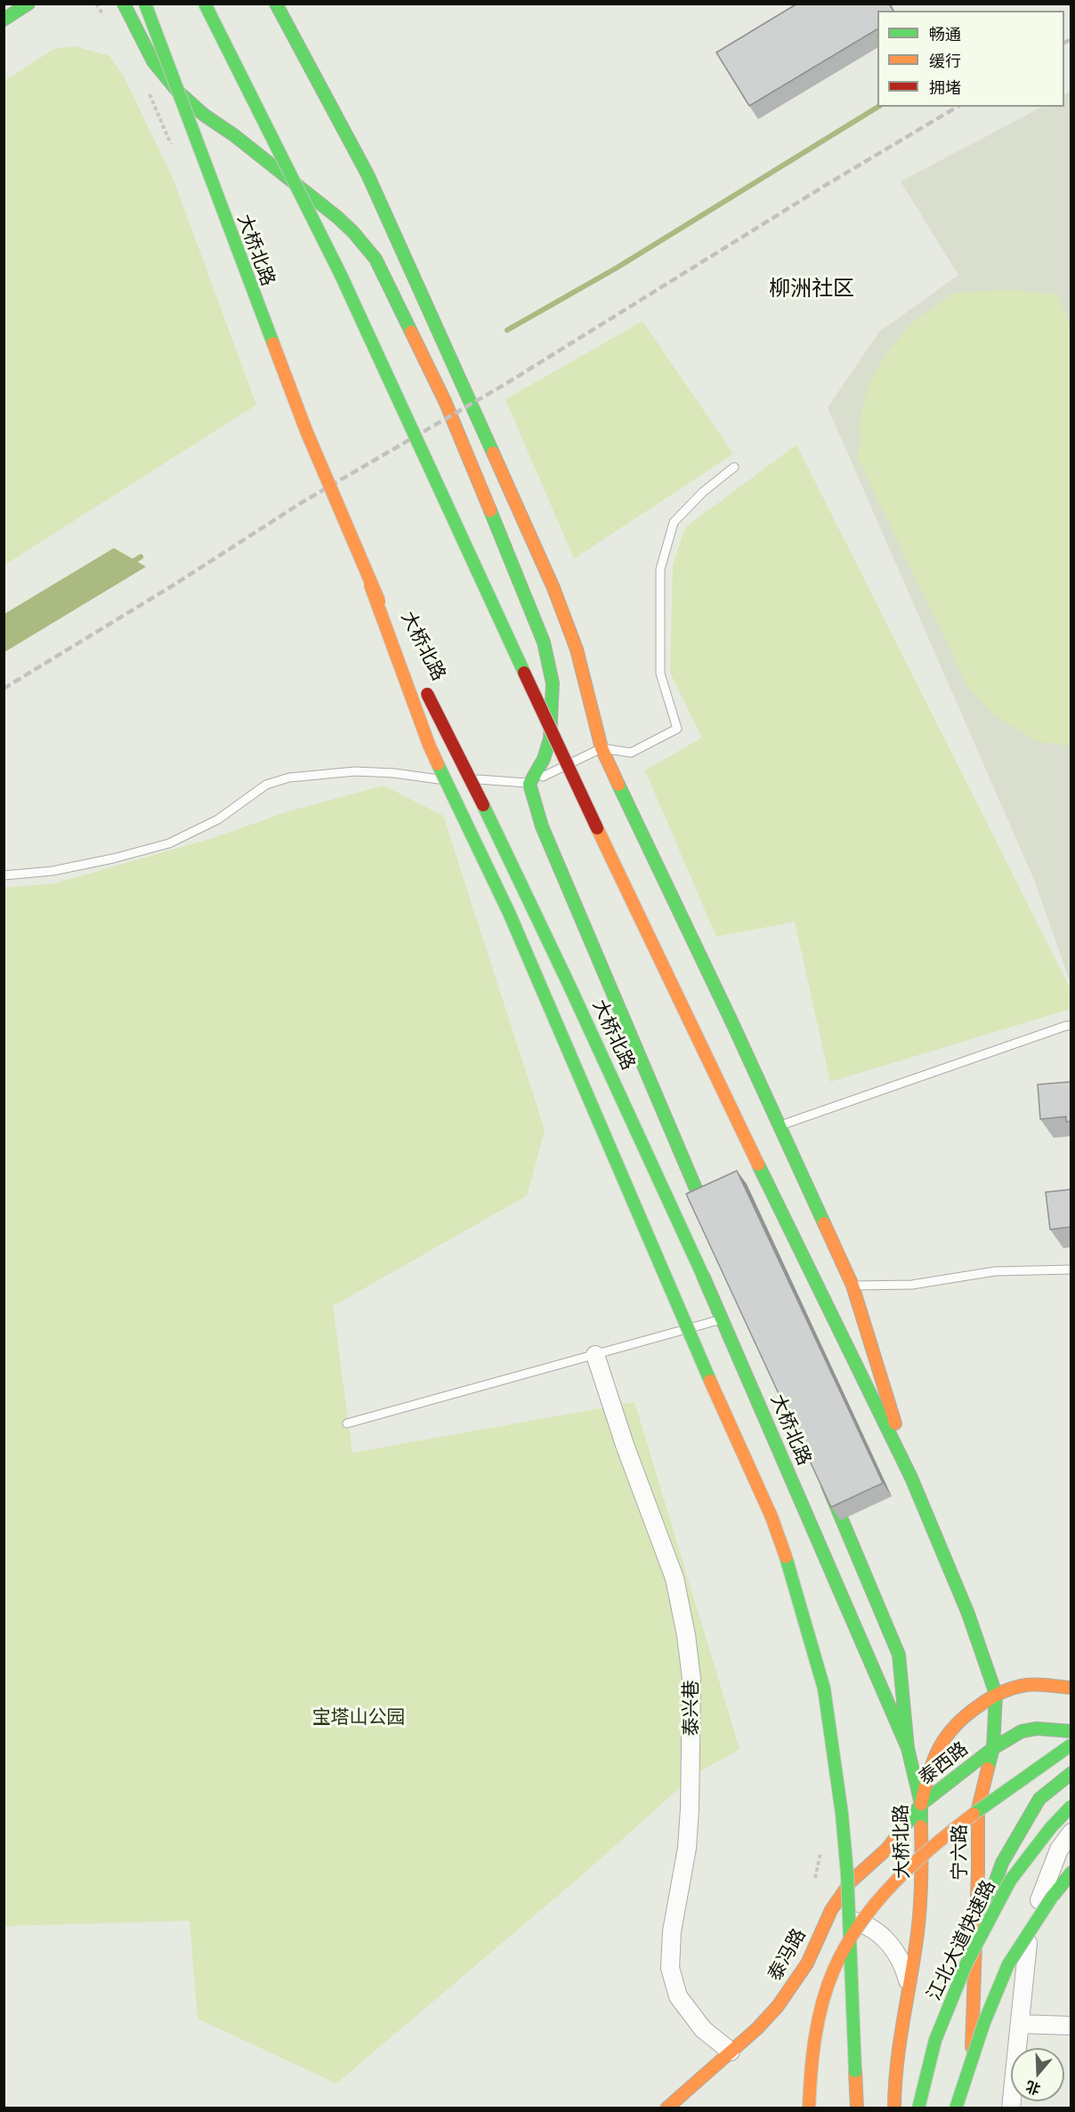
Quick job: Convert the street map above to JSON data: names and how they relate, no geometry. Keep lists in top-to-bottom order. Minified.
{"streets":{"main road":["大桥北路","泰西路","宁六路","江北大道快速路","泰冯路"],"street":["泰兴巷"]},"crossings":[["大桥北路","泰西路"],["大桥北路","泰冯路"],["泰兴巷","泰冯路"],["泰西路","宁六路"],["泰西路","泰冯路"]],"districts":["柳洲社区"],"parks":["宝塔山公园"],"legend":["畅通","缓行","拥堵"],"north":"bottom"}
